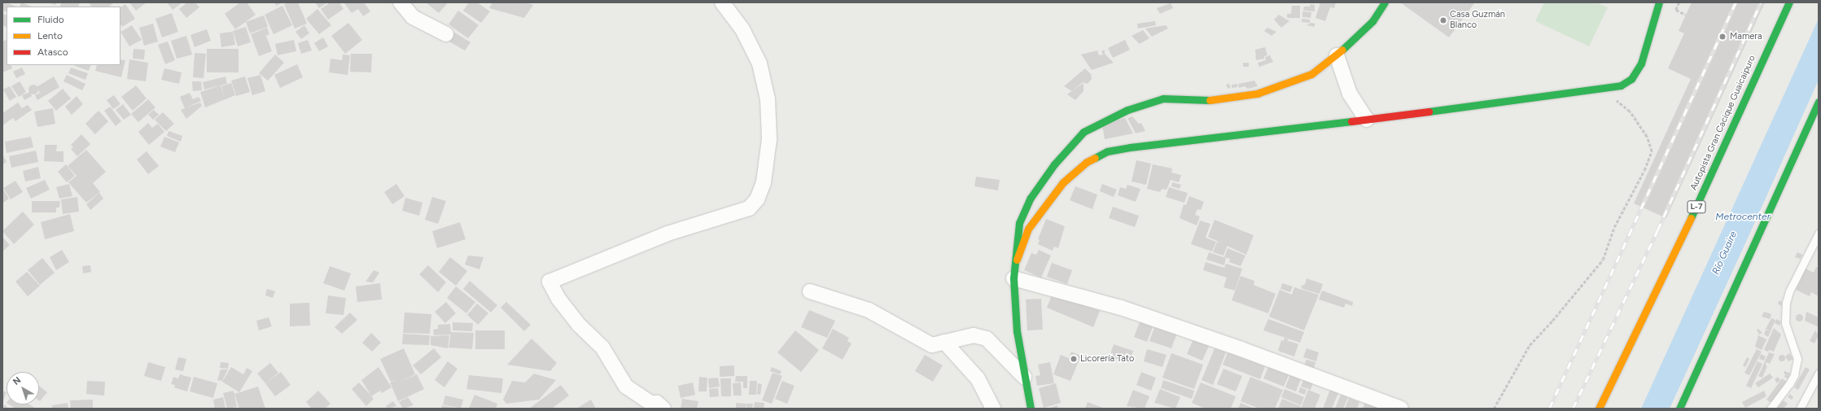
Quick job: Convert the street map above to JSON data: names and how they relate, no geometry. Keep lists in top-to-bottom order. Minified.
{"streets":{"main road":["Autopista Gran Cacique Guaicaipuro","L-7"]},"water":["Metrocenter","Río Guaire"],"places":["Casa Guzmán Blanco","Mamera","Licorería Tato"],"legend":["Fluido","Lento","Atasco"],"north":"top left"}
